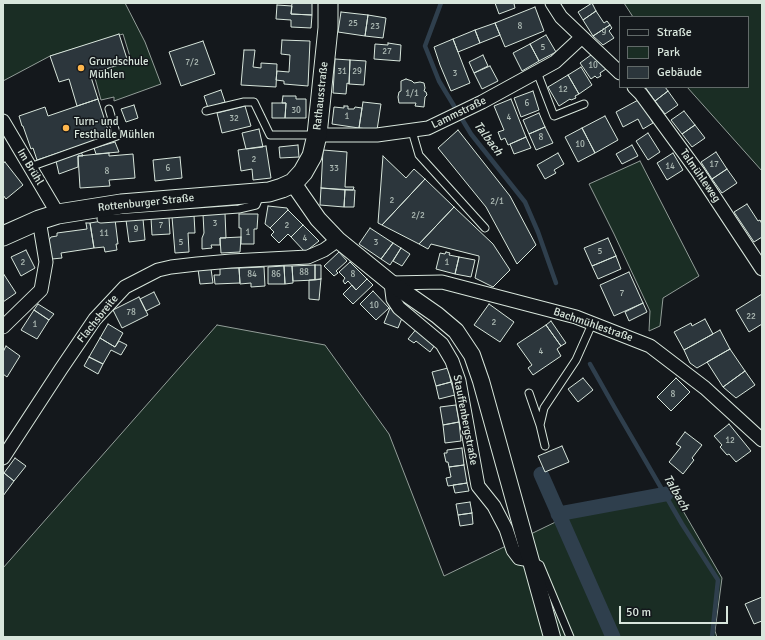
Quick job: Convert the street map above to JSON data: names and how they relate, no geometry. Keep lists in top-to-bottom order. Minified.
{"streets":{"main road":["Rathausstraße","Rottenburger Straße"],"street":["Lammstraße","Im Brühl","Talmühleweg","Flachsbreite","Bachmühlestraße","Stauffenbergstraße"]},"crossings":[["Rathausstraße","Lammstraße"],["Rathausstraße","Rottenburger Straße"],["Rathausstraße","Stauffenbergstraße"],["Im Brühl","Rottenburger Straße"],["Rottenburger Straße","Stauffenbergstraße"],["Flachsbreite","Stauffenbergstraße"],["Bachmühlestraße","Stauffenbergstraße"]],"water":["Talbach"],"places":["Grundschule Mühlen","Turn- und Festhalle Mühlen"],"house_numbers":["25","23","8","9","5","27","7/2","10","31","29","3","12","1/1","6","30","1","4","32","8","10","2","17","14","6","33","8","2","2/1","2/2","3","7","2","9","1","11","4","5","3","5","2","1","88","84","86","8","7","10","78","22","2","1","4","8","12"],"legend":["Straße","Park","Gebäude"],"scale_bar":"50 m"}
